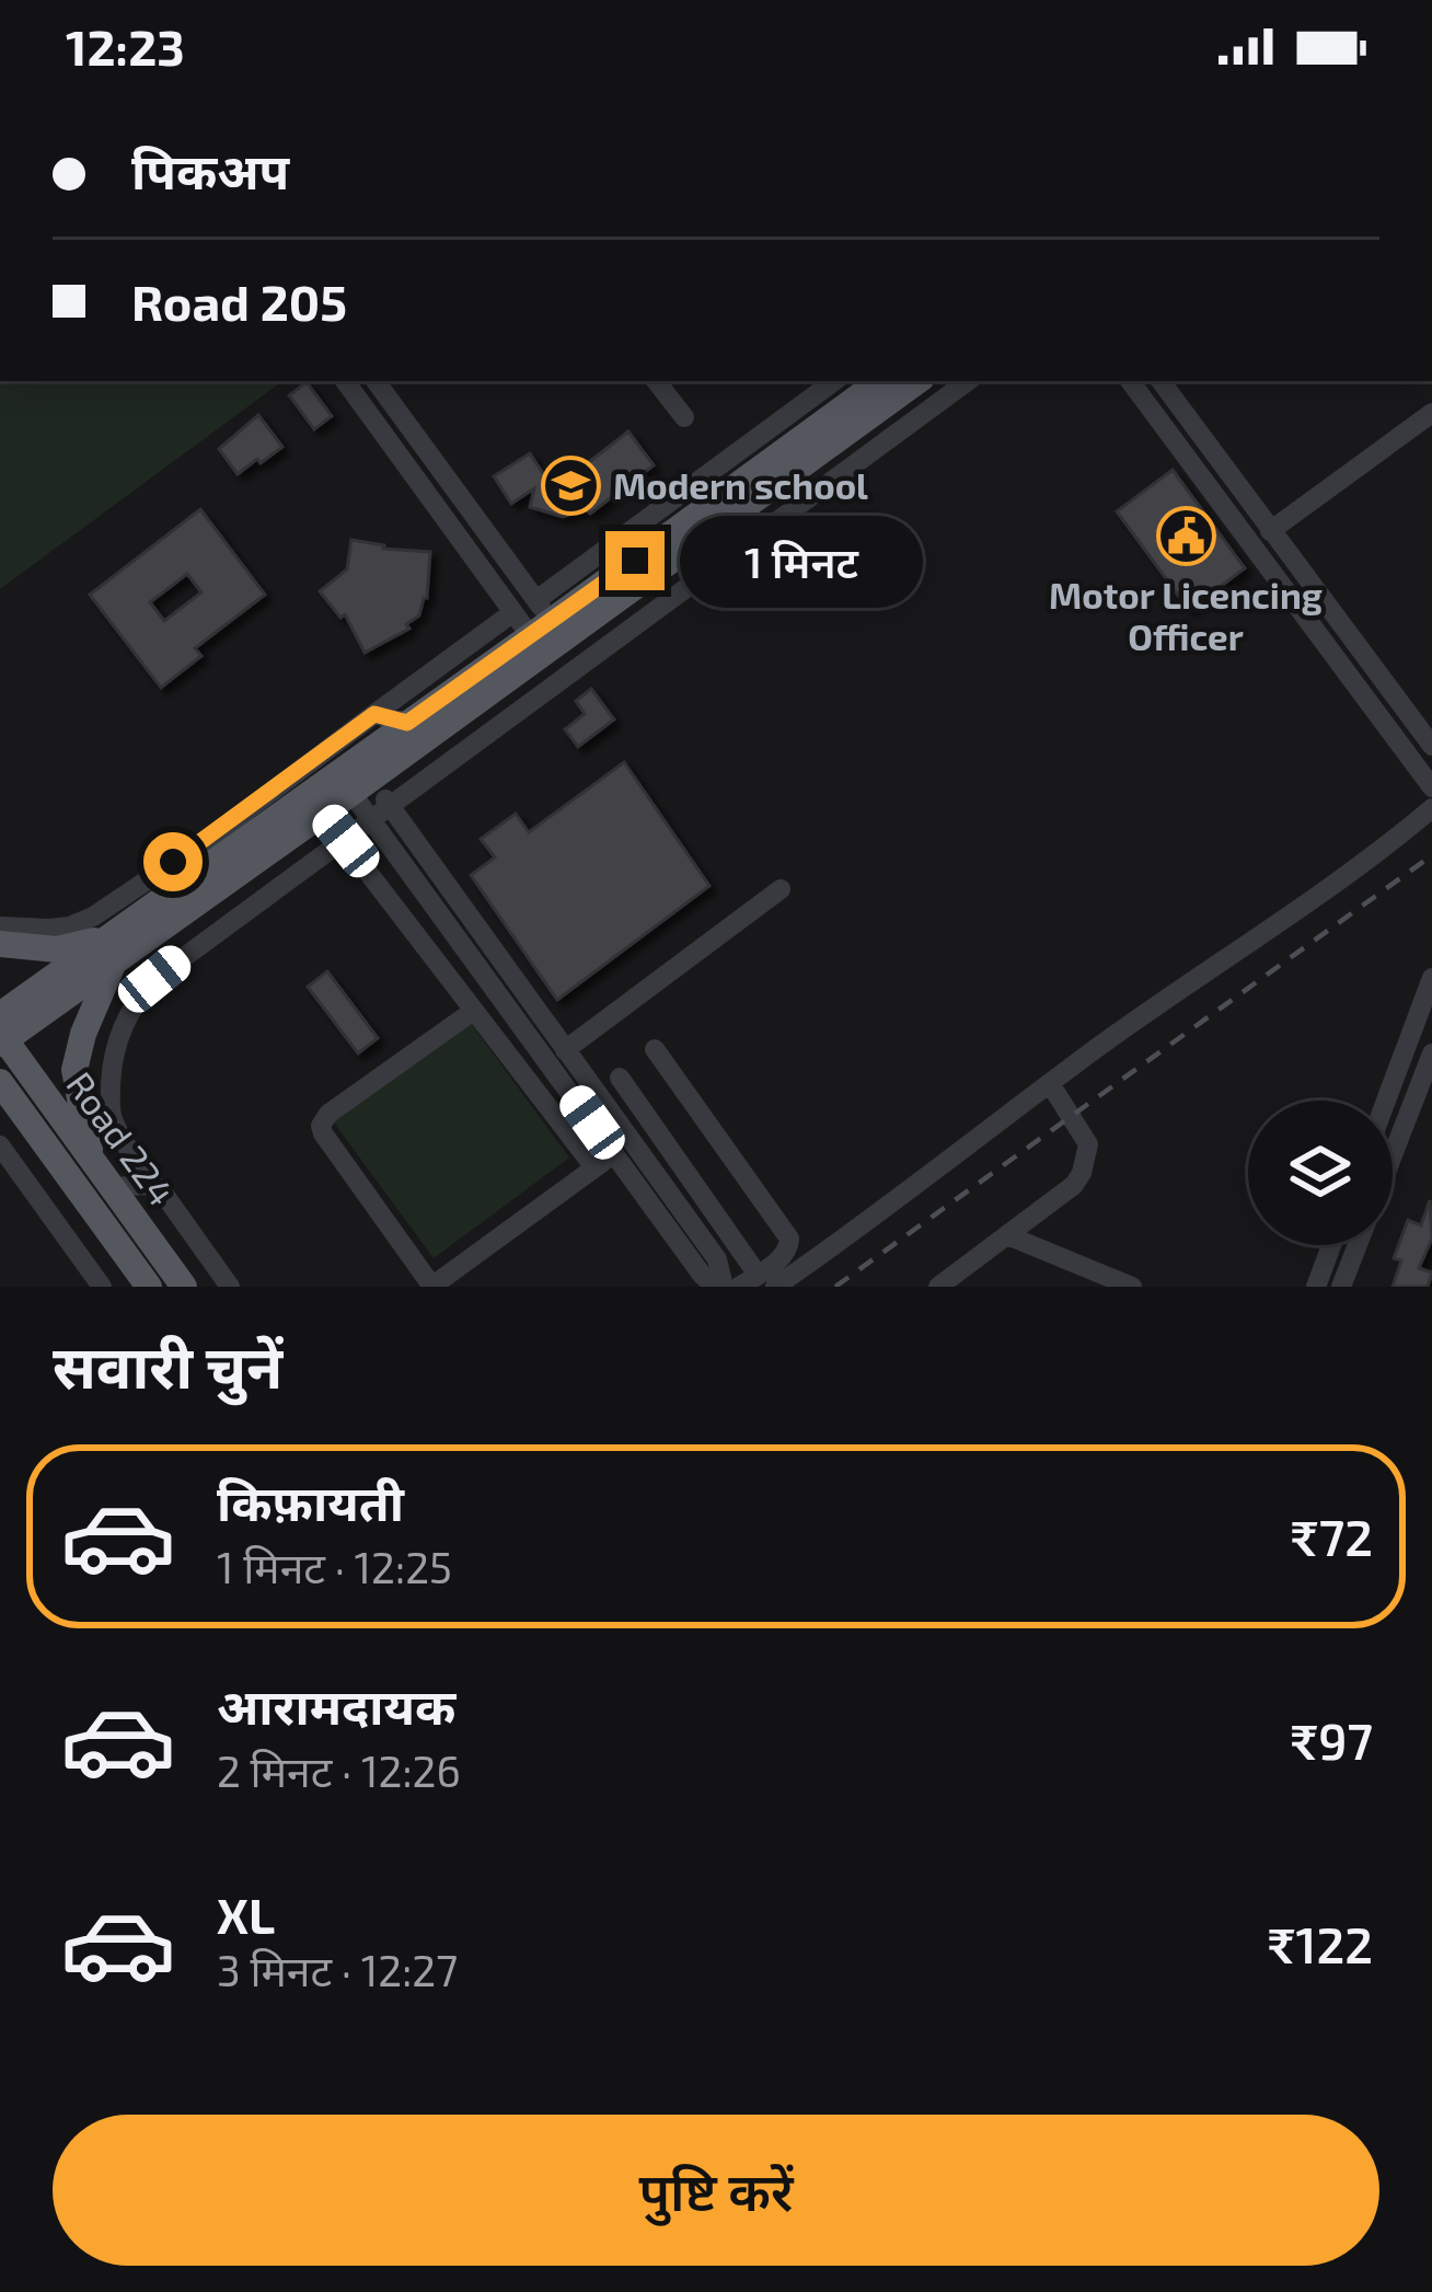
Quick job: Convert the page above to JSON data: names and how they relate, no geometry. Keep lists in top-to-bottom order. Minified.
{"streets":{"main road":["Road 224"]},"places":{"school or university":["Modern school"],"public building":["Motor Licencing Officer"]},"page":{"status":"12:23","banner":["पिकअप","Road 205"],"bubble":"1 मिनट","heading":"सवारी चुनें","list":[{"name":"किफ़ायती","note":"1 मिनट · 12:25","value":"₹72"},{"name":"आरामदायक","note":"2 मिनट · 12:26","value":"₹97"},{"name":"XL","note":"3 मिनट · 12:27","value":"₹122"}],"buttons":"पुष्टि करें"}}
